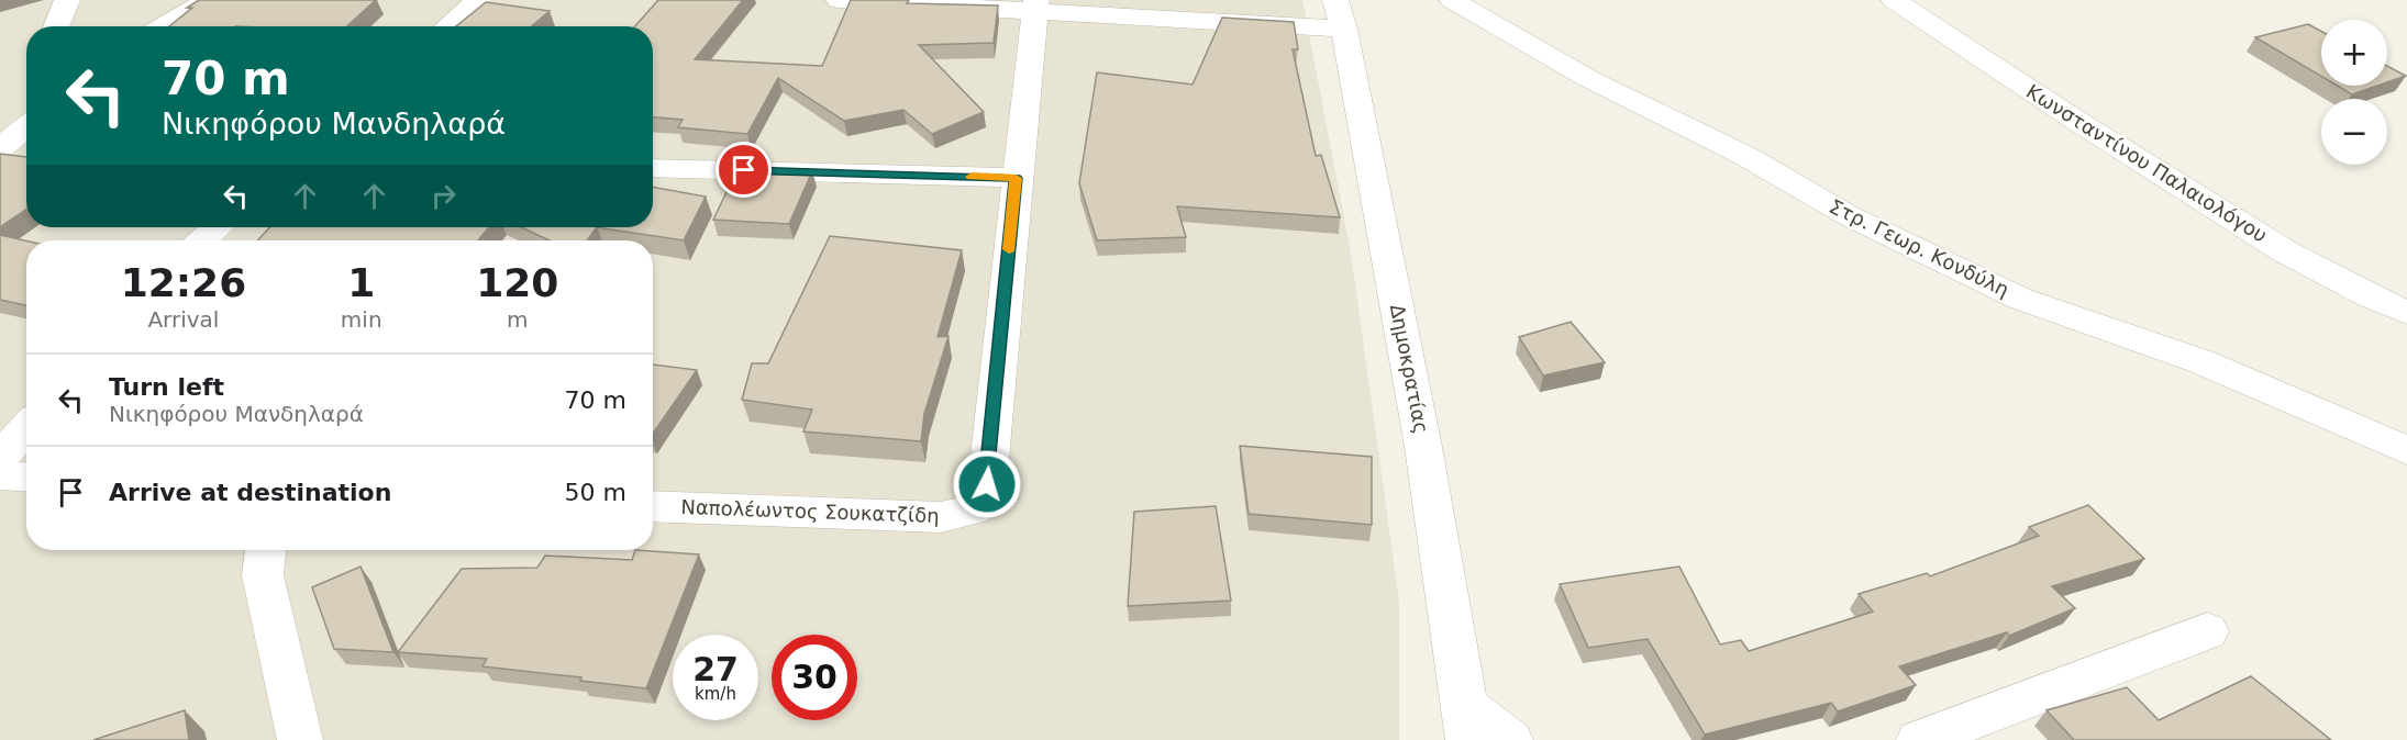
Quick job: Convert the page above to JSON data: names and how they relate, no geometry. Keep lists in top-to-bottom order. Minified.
{"streets":{"street":["Κωνσταντίνου Παλαιολόγου","Στρ. Γεωρ. Κονδύλη","Δημοκρατίας","Ναπολέωντος Σουκατζίδη"]},"page":{"map_buttons":["+","−"],"turn":["70 m","Νικηφόρου Μανδηλαρά"],"eta":["12:26","Arrival","1","min","120","m"],"list":[{"name":"Turn left","note":"Νικηφόρου Μανδηλαρά","value":"70 m"},{"name":"Arrive at destination","value":"50 m"}],"speed":"27 km/h","limit":"30"}}
